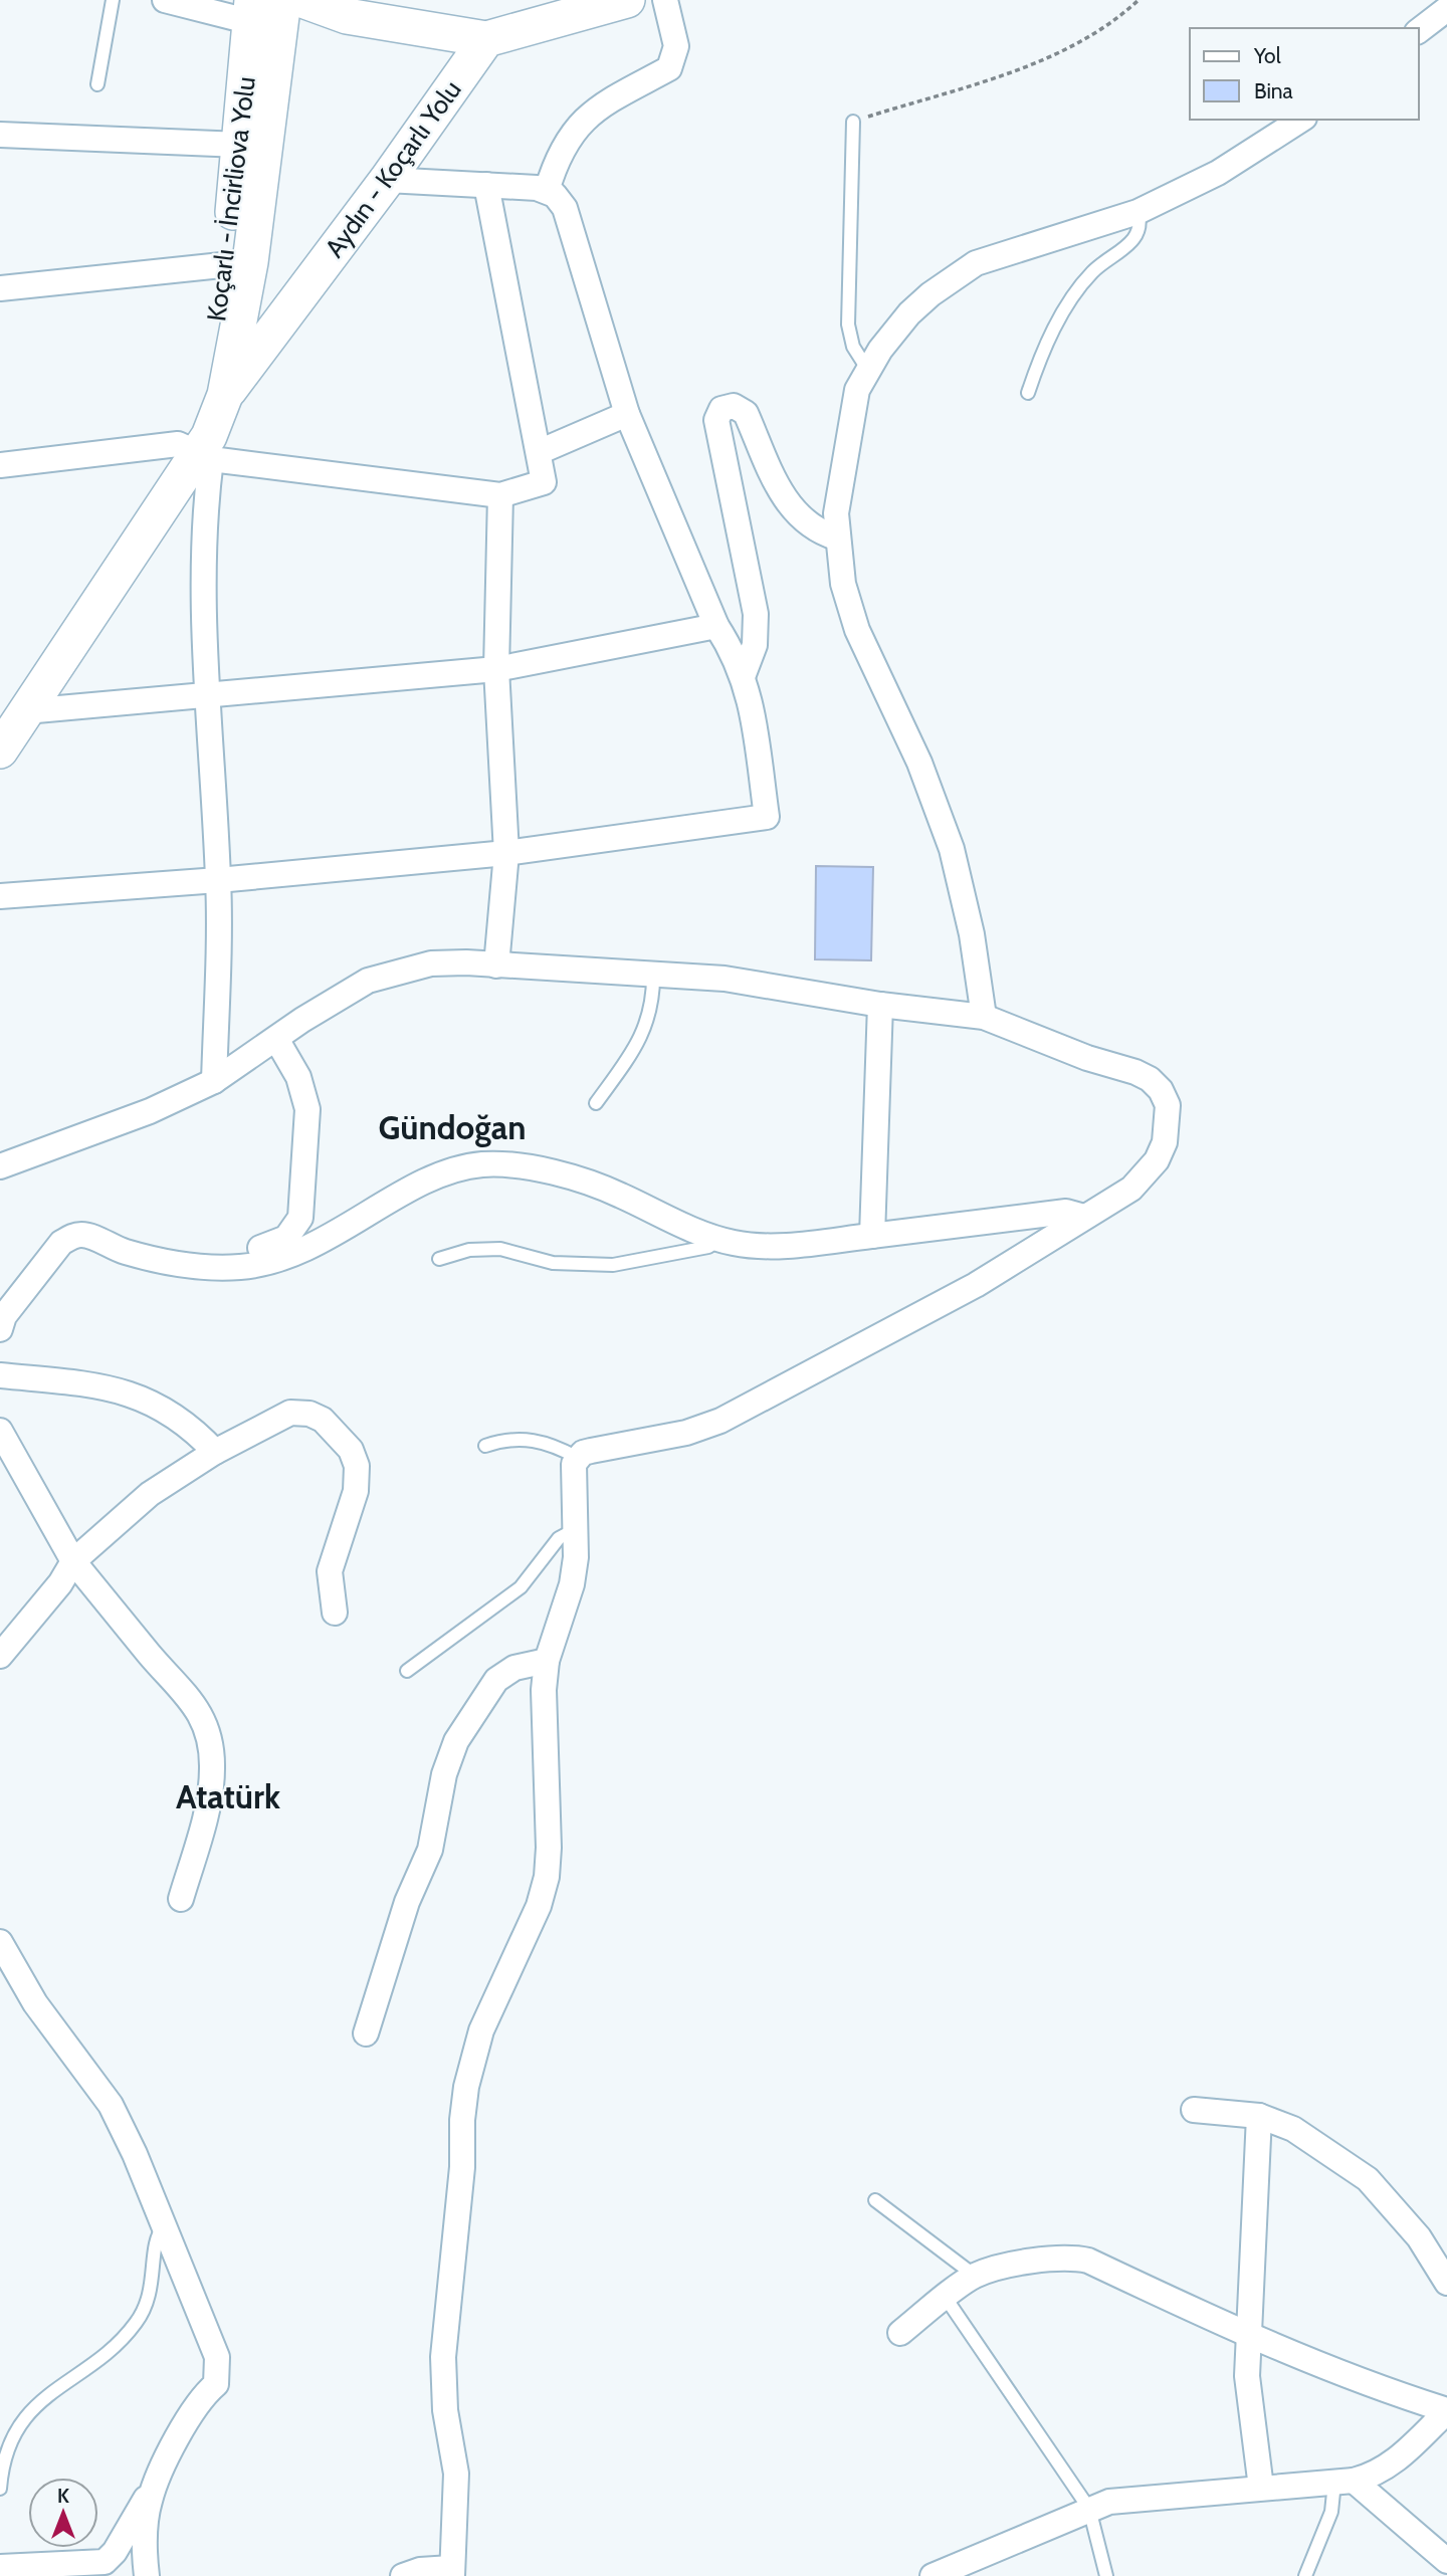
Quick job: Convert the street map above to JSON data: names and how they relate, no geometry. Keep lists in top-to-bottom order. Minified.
{"streets":{"main road":["Aydın - Koçarlı Yolu","Koçarlı - İncirliova Yolu"]},"crossings":[["Aydın - Koçarlı Yolu","Koçarlı - İncirliova Yolu"]],"districts":["Gündoğan","Atatürk"],"legend":["Yol","Bina"],"north":"top"}
